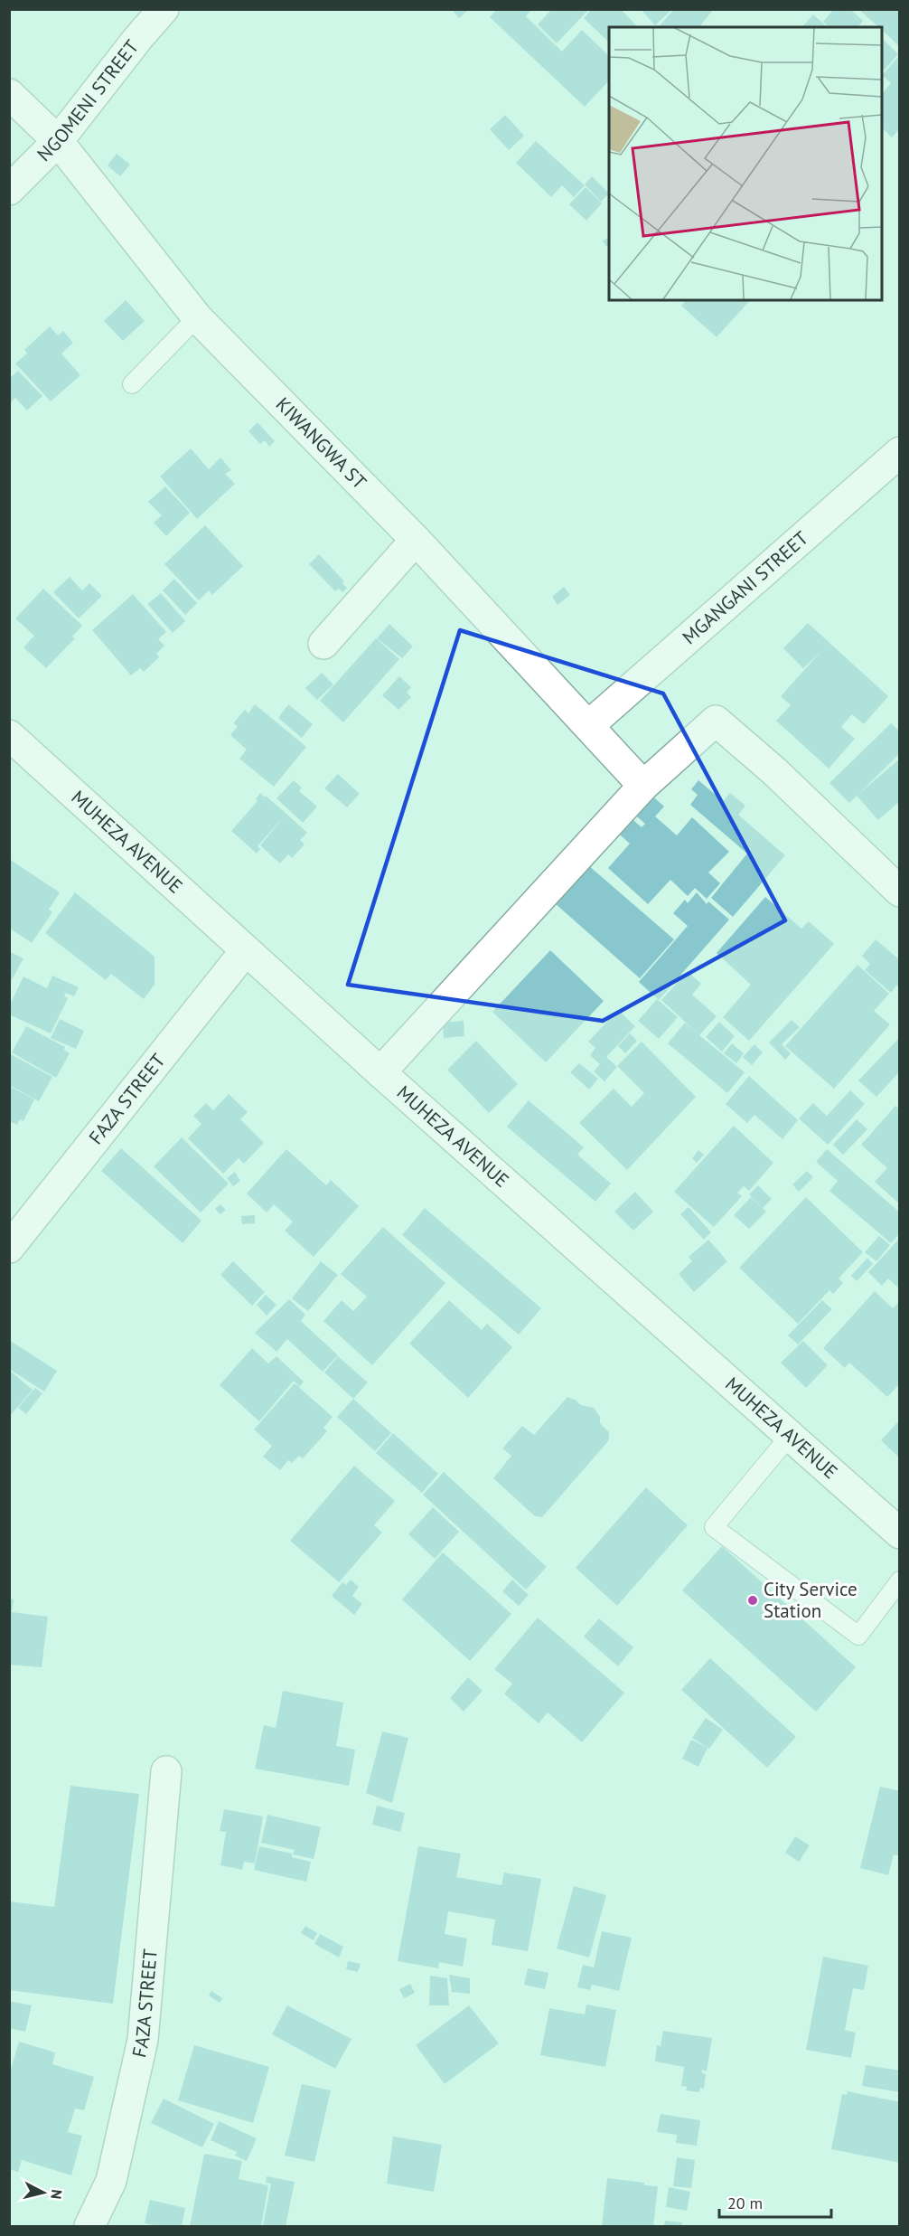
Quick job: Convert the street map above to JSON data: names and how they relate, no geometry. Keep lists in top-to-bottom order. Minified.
{"streets":{"street":["NGOMENI STREET","KIWANGWA ST","MGANGANI STREET","MUHEZA AVENUE","FAZA STREET"]},"crossings":[["NGOMENI STREET","KIWANGWA ST"],["KIWANGWA ST","MGANGANI STREET"],["MUHEZA AVENUE","FAZA STREET"]],"places":["City Service Station"],"scale_bar":"20 m","north":"right"}
